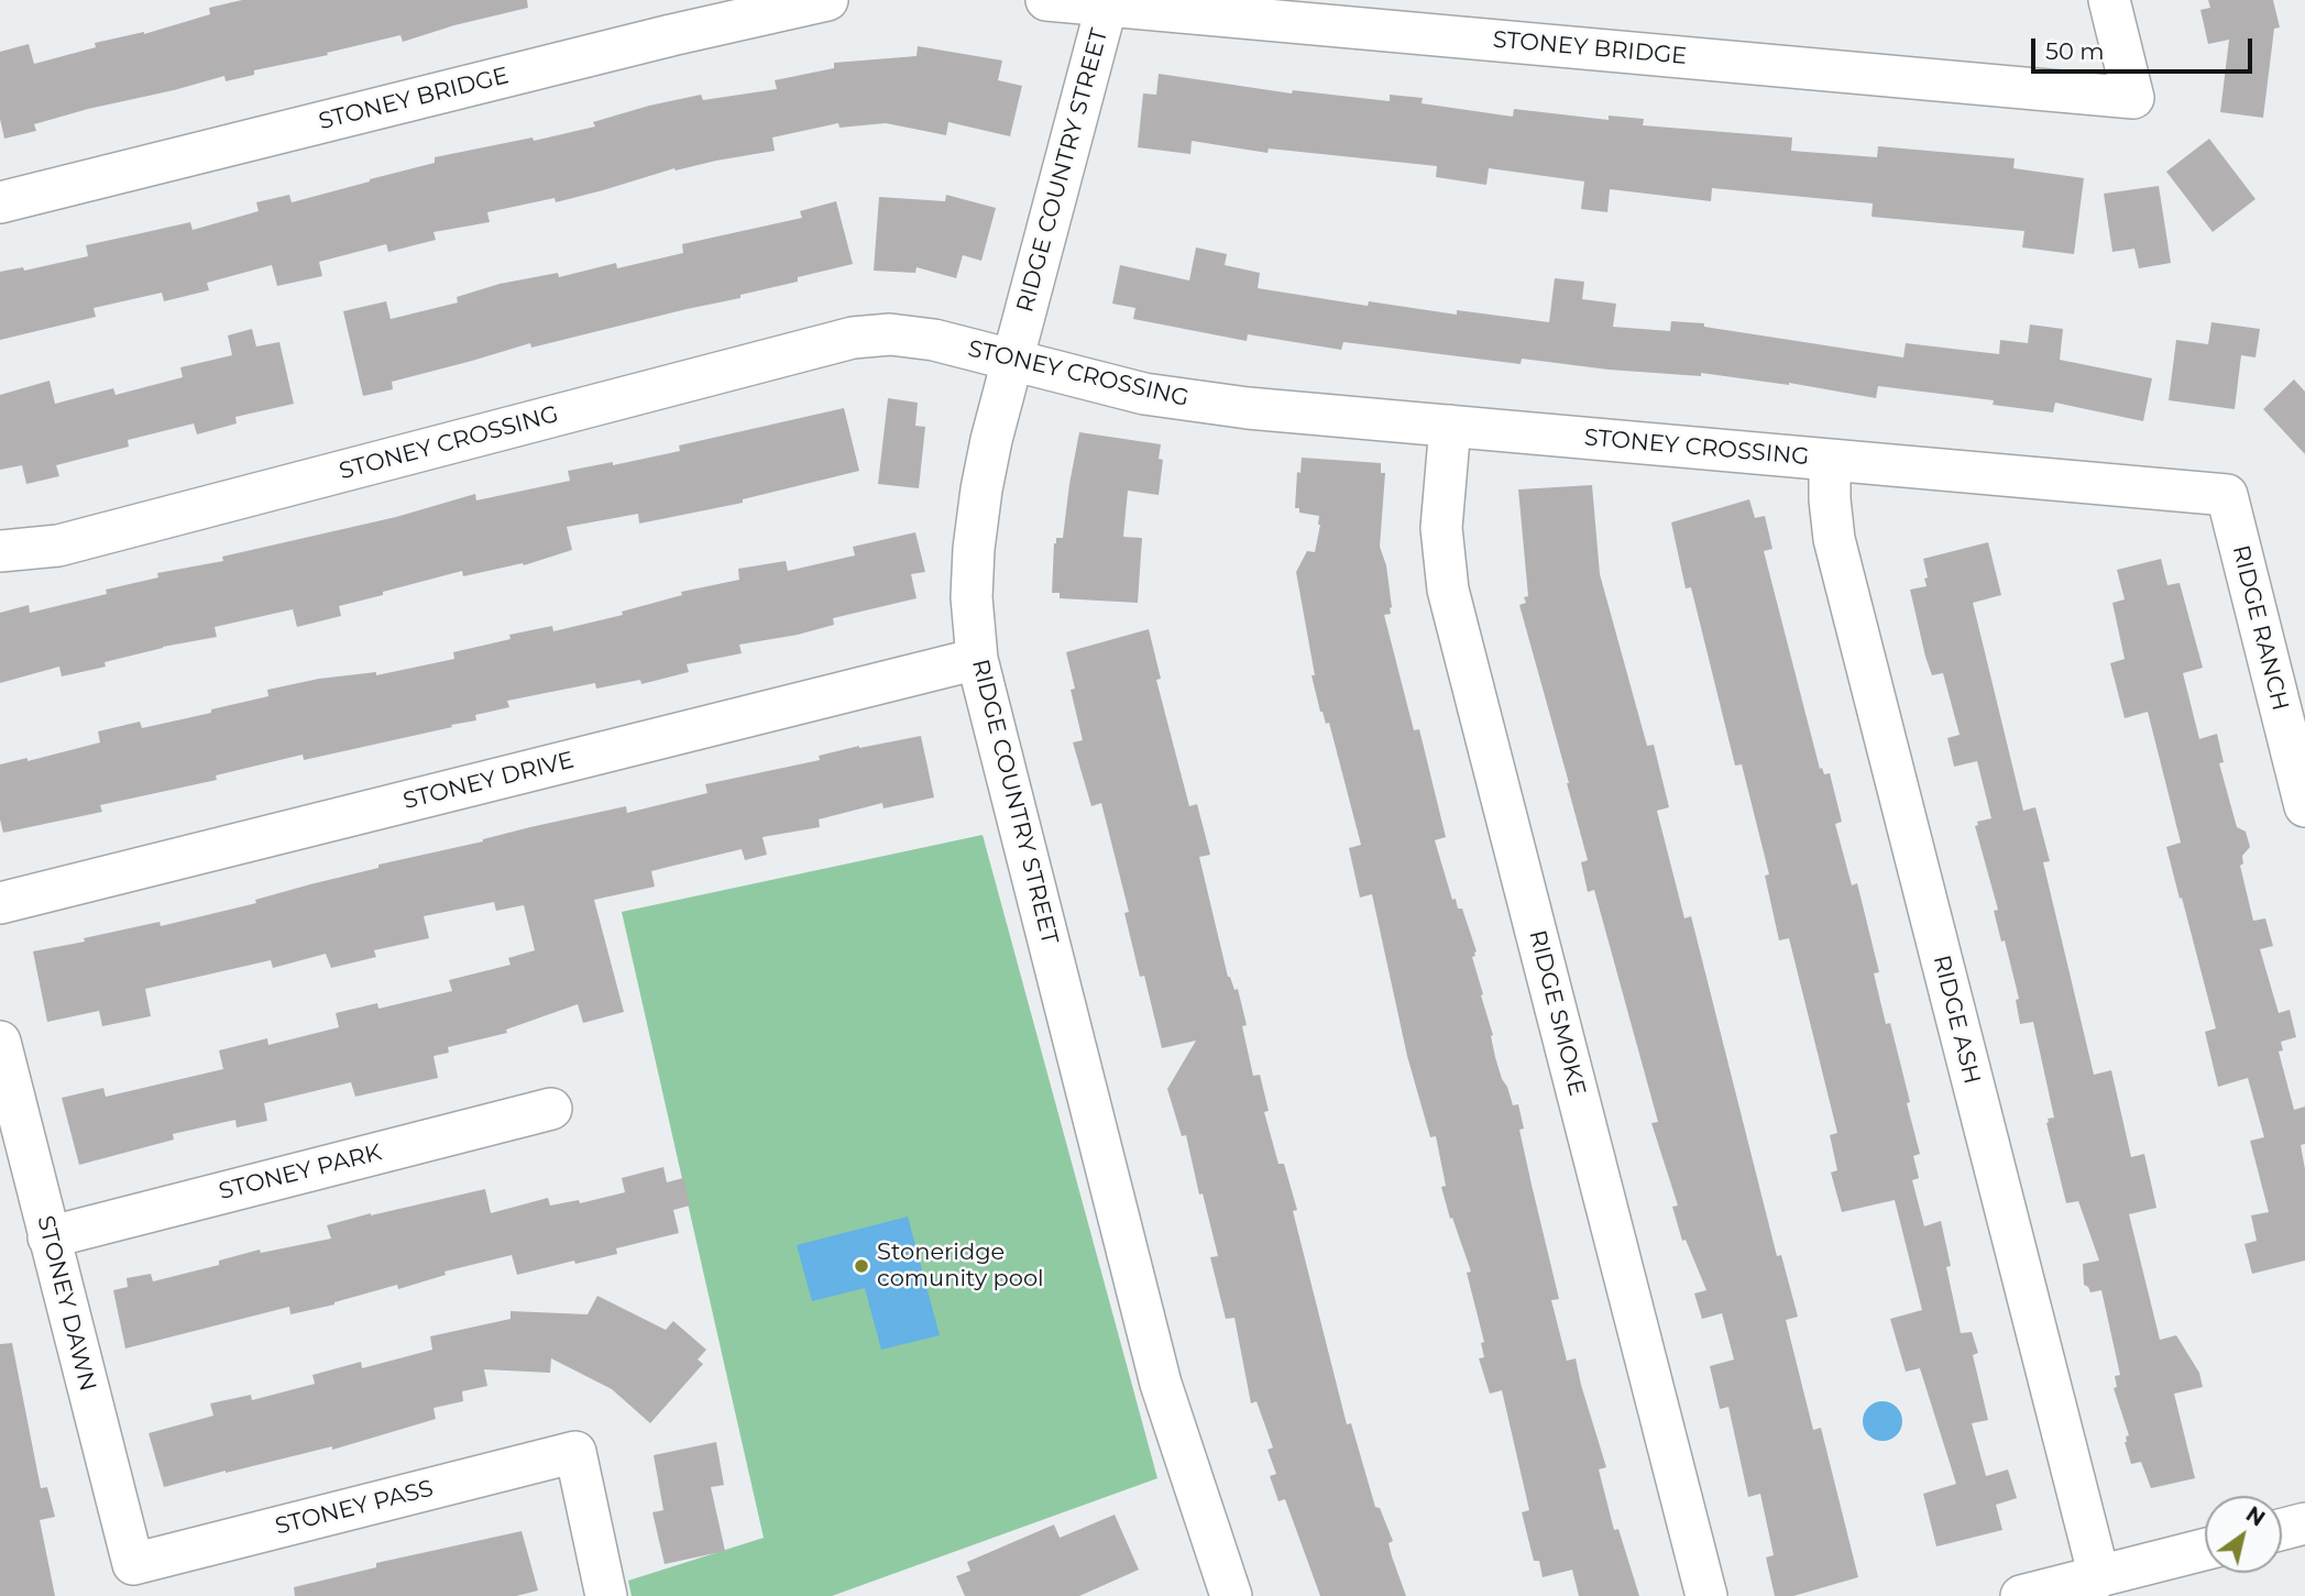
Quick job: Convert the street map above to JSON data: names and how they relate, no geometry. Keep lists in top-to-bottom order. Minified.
{"streets":{"street":["STONEY BRIDGE","RIDGE COUNTRY STREET","STONEY CROSSING","RIDGE RANCH","STONEY DRIVE","RIDGE SMOKE","RIDGE ASH","STONEY PARK","STONEY DAWN","STONEY PASS"]},"crossings":[["STONEY BRIDGE","RIDGE COUNTRY STREET"],["RIDGE COUNTRY STREET","STONEY CROSSING"],["RIDGE COUNTRY STREET","STONEY DRIVE"],["STONEY CROSSING","RIDGE RANCH"],["STONEY CROSSING","RIDGE SMOKE"],["STONEY CROSSING","RIDGE ASH"],["STONEY PARK","STONEY DAWN"],["STONEY DAWN","STONEY PASS"]],"places":["Stoneridge comunity pool"],"scale_bar":"50 m","north":"top right"}
